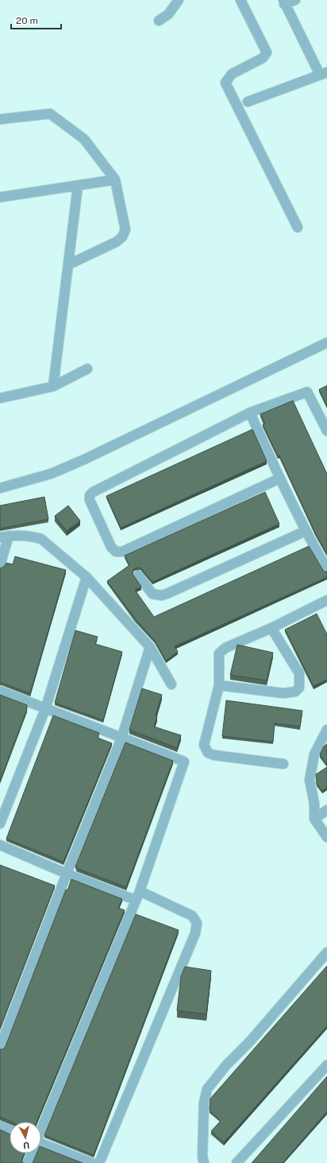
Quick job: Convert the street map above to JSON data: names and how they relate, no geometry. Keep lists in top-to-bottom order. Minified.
{"scale_bar":"20 m","north":"bottom"}
